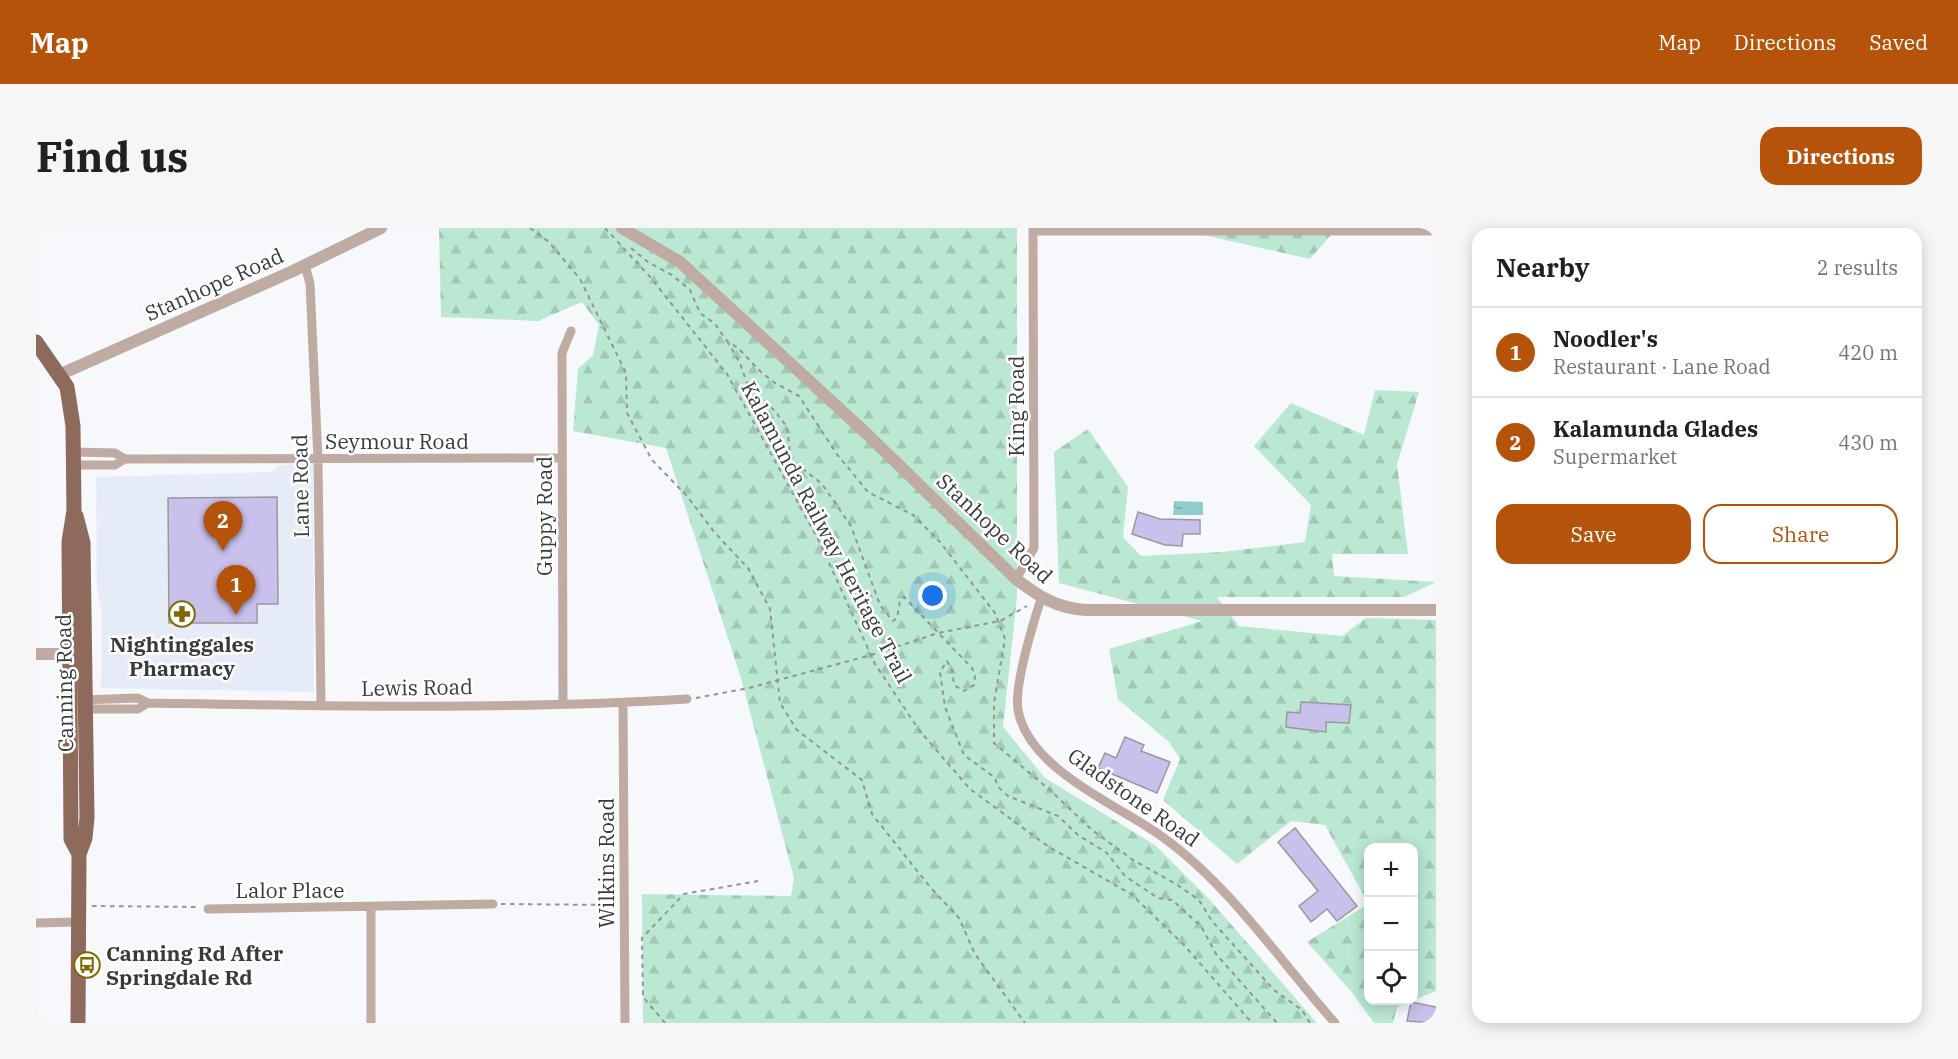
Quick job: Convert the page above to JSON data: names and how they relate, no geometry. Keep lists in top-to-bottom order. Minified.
{"streets":{"main road":["Canning Road"],"street":["Stanhope Road","King Road","Seymour Road","Lane Road","Guppy Road","Lewis Road","Gladstone Road","Wilkins Road","Lalor Place"],"path":["Kalamunda Railway Heritage Trail"]},"crossings":[["Stanhope Road","King Road"],["Stanhope Road","Lane Road"],["Stanhope Road","Canning Road"],["Stanhope Road","Gladstone Road"],["Seymour Road","Lane Road"],["Seymour Road","Guppy Road"],["Seymour Road","Canning Road"],["Lane Road","Lewis Road"],["Guppy Road","Lewis Road"],["Canning Road","Lewis Road"],["Lewis Road","Wilkins Road"]],"places":{"pharmacy":["Nightinggales Pharmacy"],"bus stop":["Canning Rd After Springdale Rd"]},"page":{"header":"Map","nav":["Map","Directions","Saved"],"buttons":["Directions",["Save","Share"]],"title":"Find us","heading":["Nearby","2 results"],"list":[{"mark":"1","name":"Noodler's","note":"Restaurant · Lane Road","value":"420 m"},{"mark":"2","name":"Kalamunda Glades","note":"Supermarket","value":"430 m"}],"pins":["2","1"],"map_buttons":["+","−"]}}
